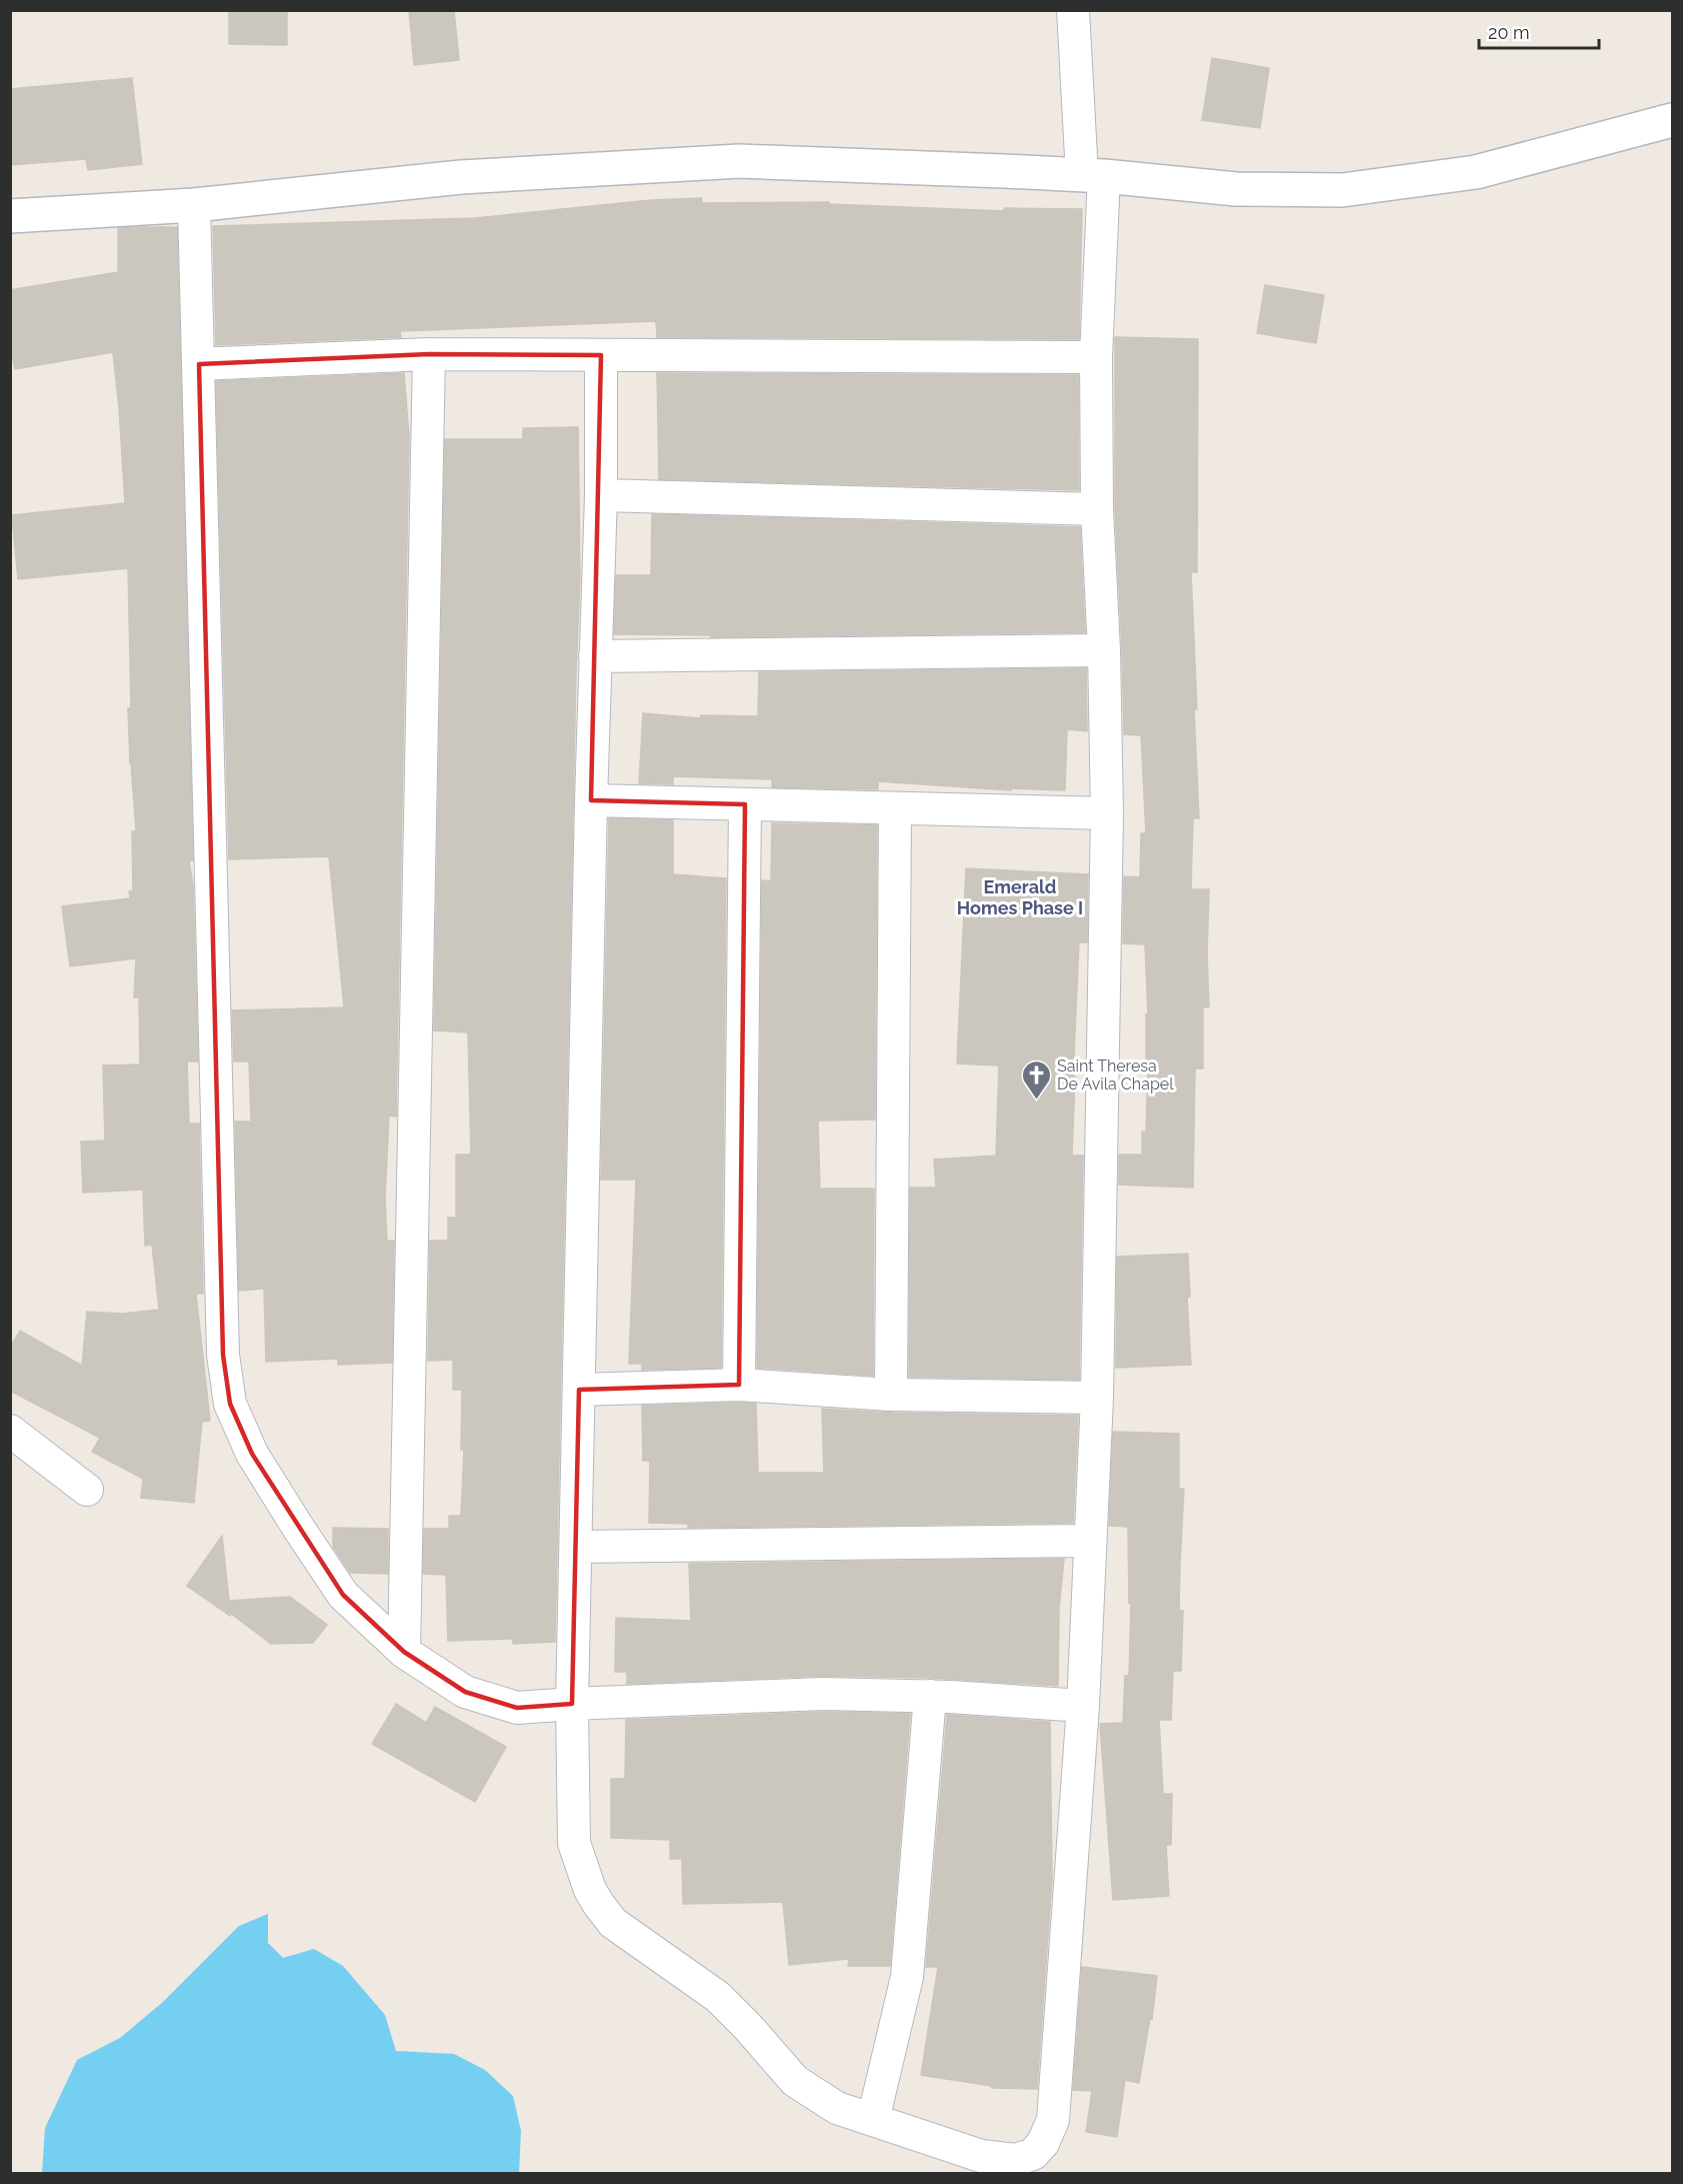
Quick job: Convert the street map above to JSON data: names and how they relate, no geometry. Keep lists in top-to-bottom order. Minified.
{"districts":["Emerald Homes Phase I"],"places":{"church":["Saint Theresa De Avila Chapel"]},"scale_bar":"20 m"}
